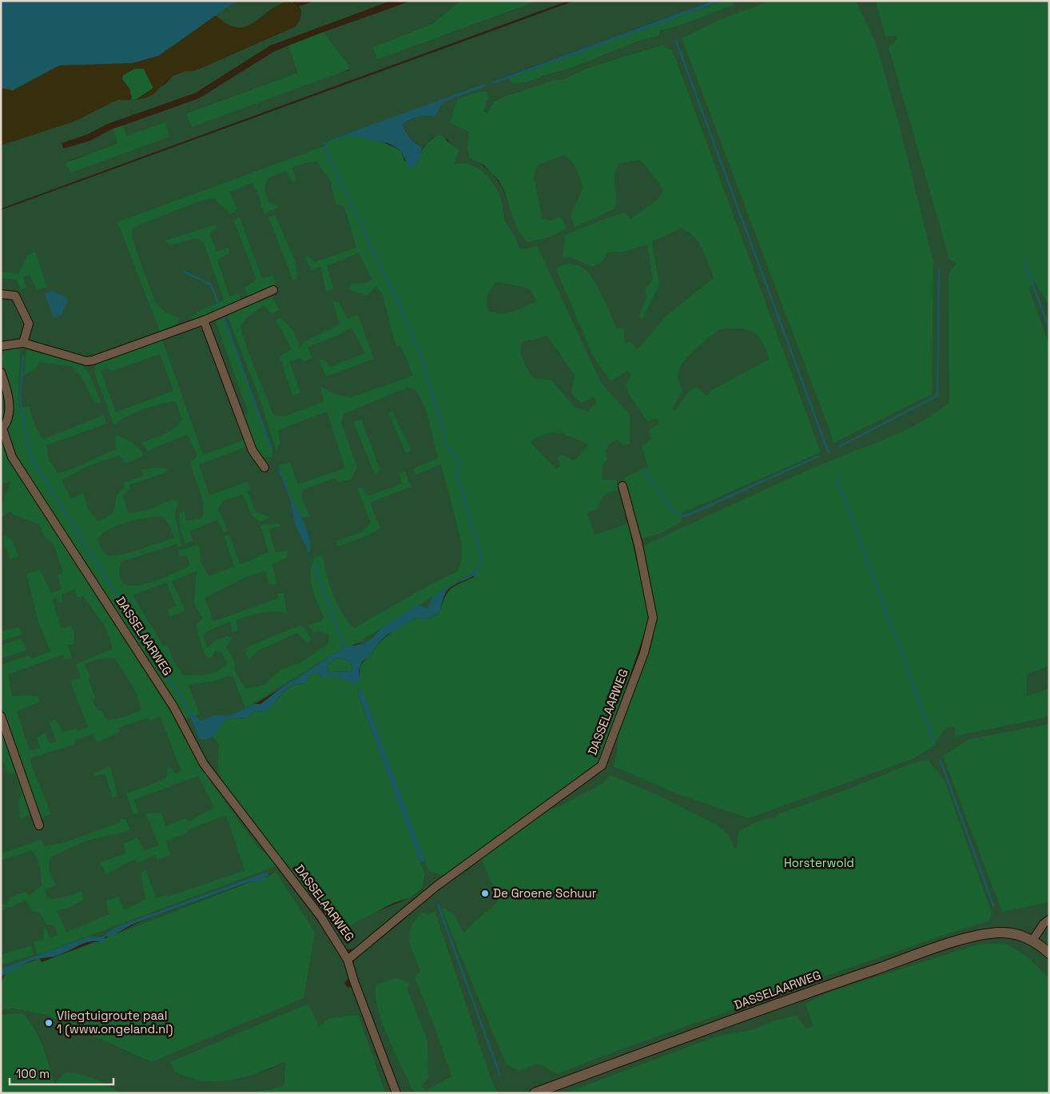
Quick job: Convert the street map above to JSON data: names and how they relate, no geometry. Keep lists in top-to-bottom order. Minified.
{"streets":{"street":["DASSELAARWEG"]},"parks":["Horsterwold"],"places":["De Groene Schuur","Vliegtuigroute paal 1 (www.ongeland.nl)"],"scale_bar":"100 m"}
